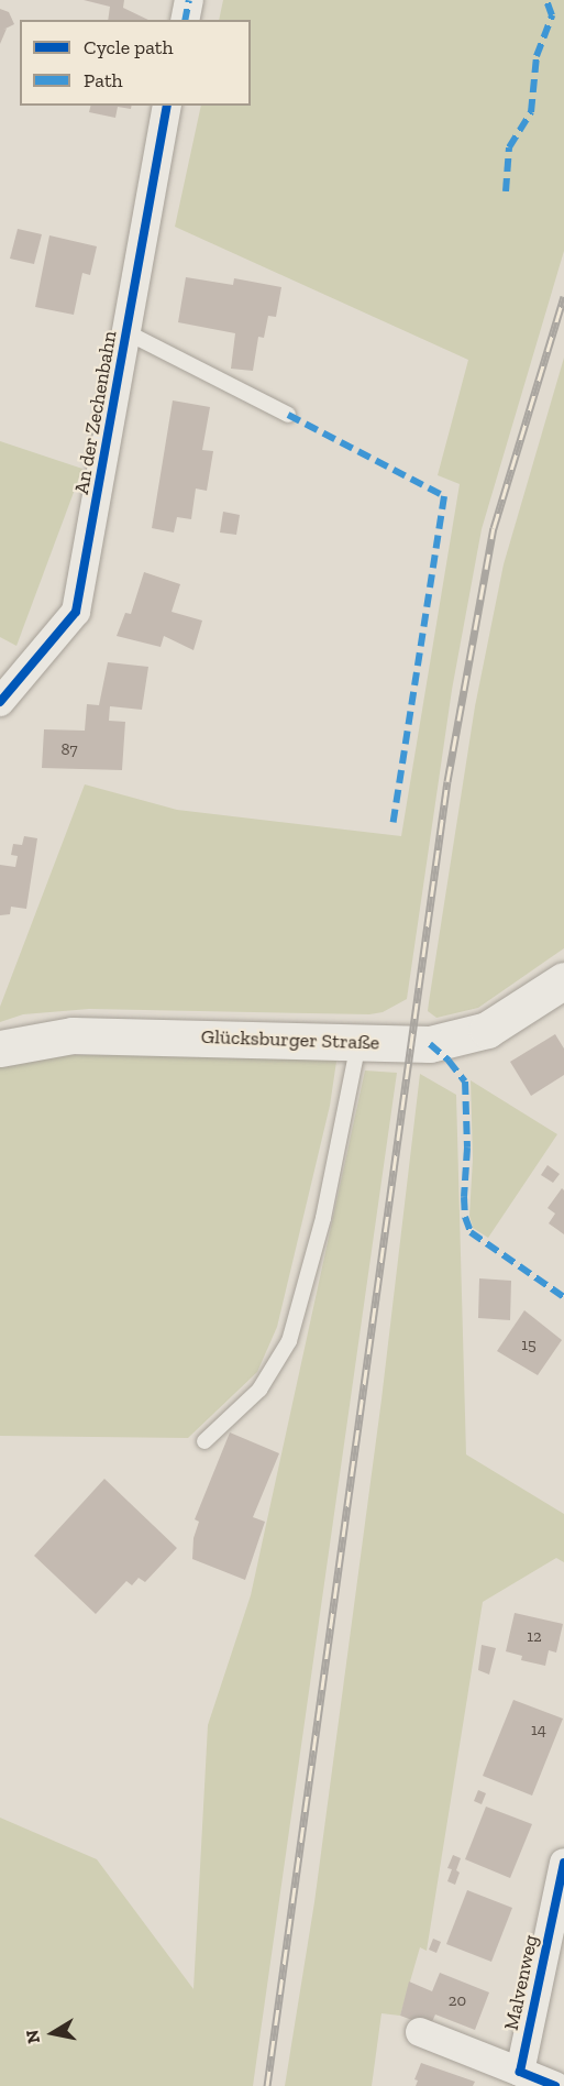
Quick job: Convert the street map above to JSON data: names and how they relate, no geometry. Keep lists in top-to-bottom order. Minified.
{"streets":{"main road":["Glücksburger Straße"],"street":["An der Zechenbahn","Malvenweg"]},"house_numbers":["87","15","12","14","20"],"legend":["Cycle path","Path"],"north":"left"}
